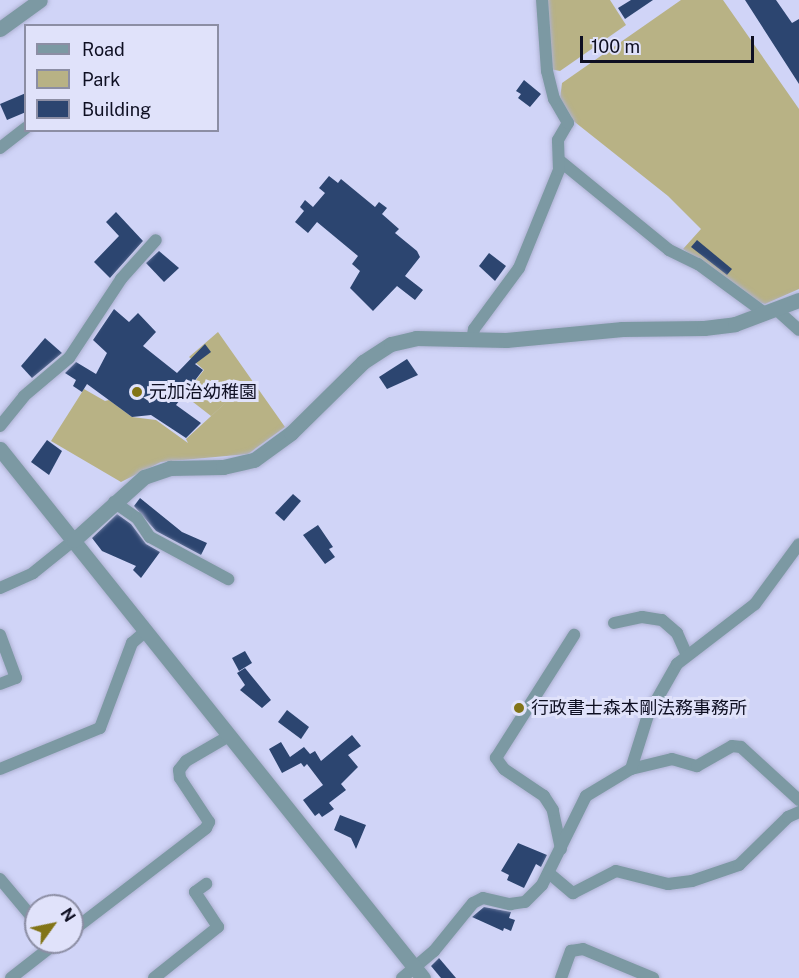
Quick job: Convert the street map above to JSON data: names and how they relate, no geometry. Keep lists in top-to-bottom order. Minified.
{"places":["元加治幼稚園","行政書士森本剛法務事務所"],"legend":["Road","Park","Building"],"scale_bar":"100 m","north":"top right"}
